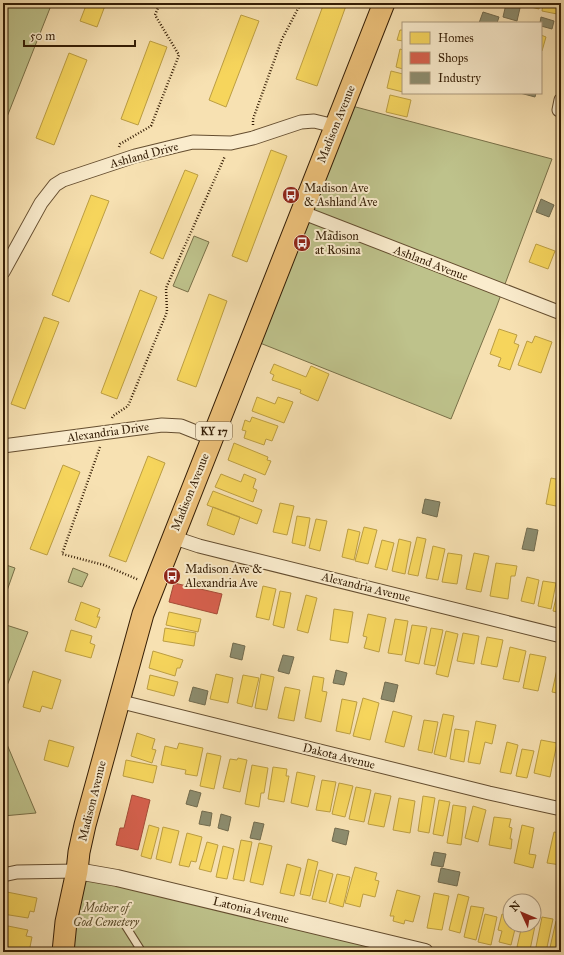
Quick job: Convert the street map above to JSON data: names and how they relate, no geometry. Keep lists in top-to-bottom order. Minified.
{"streets":{"main road":["Madison Avenue","KY 17"],"street":["Ashland Drive","Ashland Avenue","Alexandria Drive","Alexandria Avenue","Dakota Avenue","Latonia Avenue"]},"crossings":[["Madison Avenue","Ashland Drive"],["Madison Avenue","Ashland Avenue"],["Madison Avenue","Alexandria Drive"],["Madison Avenue","Alexandria Avenue"],["Madison Avenue","Dakota Avenue"],["Madison Avenue","Latonia Avenue"]],"parks":["Mother of God Cemetery"],"places":{"bus stop":["Madison Ave & Ashland Ave","Madison at Rosina","Madison Ave & Alexandria Ave"]},"legend":["Homes","Shops","Industry"],"scale_bar":"50 m","north":"top left"}
